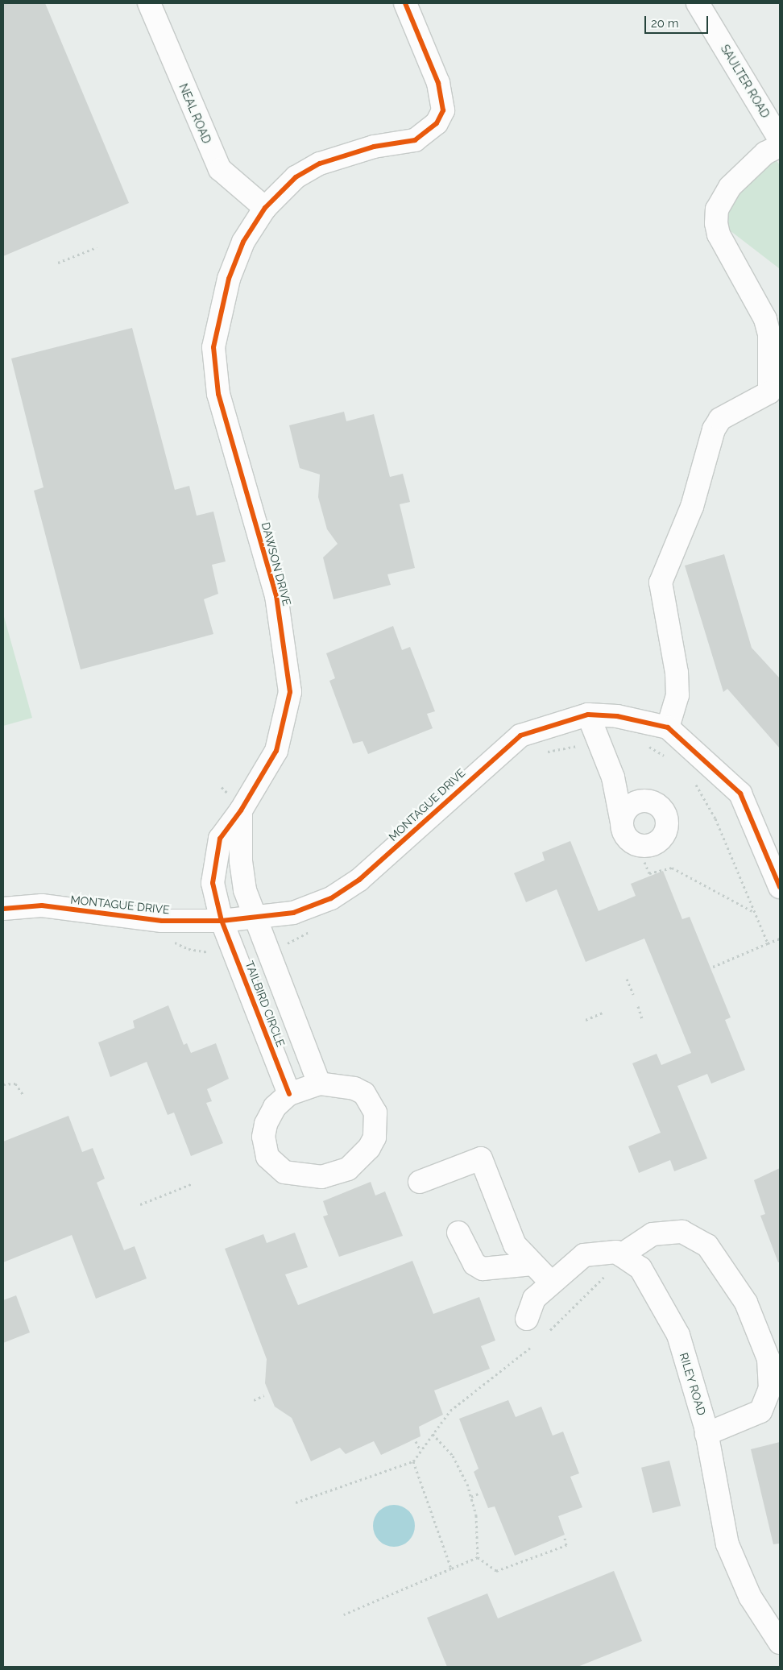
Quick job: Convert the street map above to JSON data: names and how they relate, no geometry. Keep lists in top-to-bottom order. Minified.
{"streets":{"street":["SAULTER ROAD","NEAL ROAD","DAWSON DRIVE","MONTAGUE DRIVE","TAILBIRD CIRCLE","RILEY ROAD"]},"crossings":[["NEAL ROAD","DAWSON DRIVE"],["DAWSON DRIVE","MONTAGUE DRIVE"],["DAWSON DRIVE","TAILBIRD CIRCLE"],["MONTAGUE DRIVE","TAILBIRD CIRCLE"]],"scale_bar":"20 m"}
